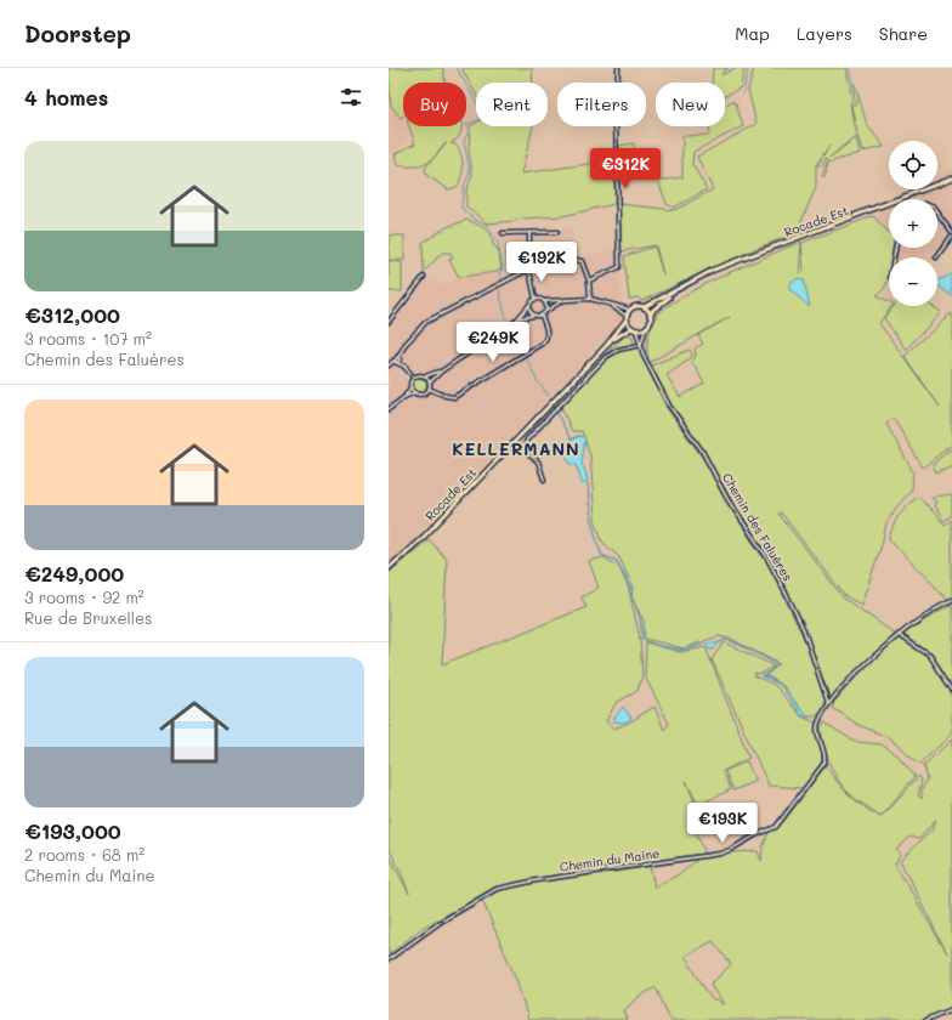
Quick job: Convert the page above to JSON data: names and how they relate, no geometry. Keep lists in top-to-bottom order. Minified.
{"streets":{"main road":["Rocade Est"],"street":["Chemin des Faluères","Chemin du Maine"]},"crossings":[["Rocade Est","Chemin des Faluères"],["Chemin des Faluères","Chemin du Maine"]],"districts":["KELLERMANN"],"page":{"header":"Doorstep","nav":["Map","Layers","Share"],"heading":"4 homes","chip":["Buy","Rent","Filters","New"],"list":[{"name":"€312,000","note":"3 rooms · 107 m² · Chemin des Faluères"},{"name":"€249,000","note":"3 rooms · 92 m² · Rue de Bruxelles"},{"name":"€193,000","note":"2 rooms · 68 m² · Chemin du Maine"}],"map_buttons":["+","−"],"price":["€312K","€192K","€249K","€193K"]}}
